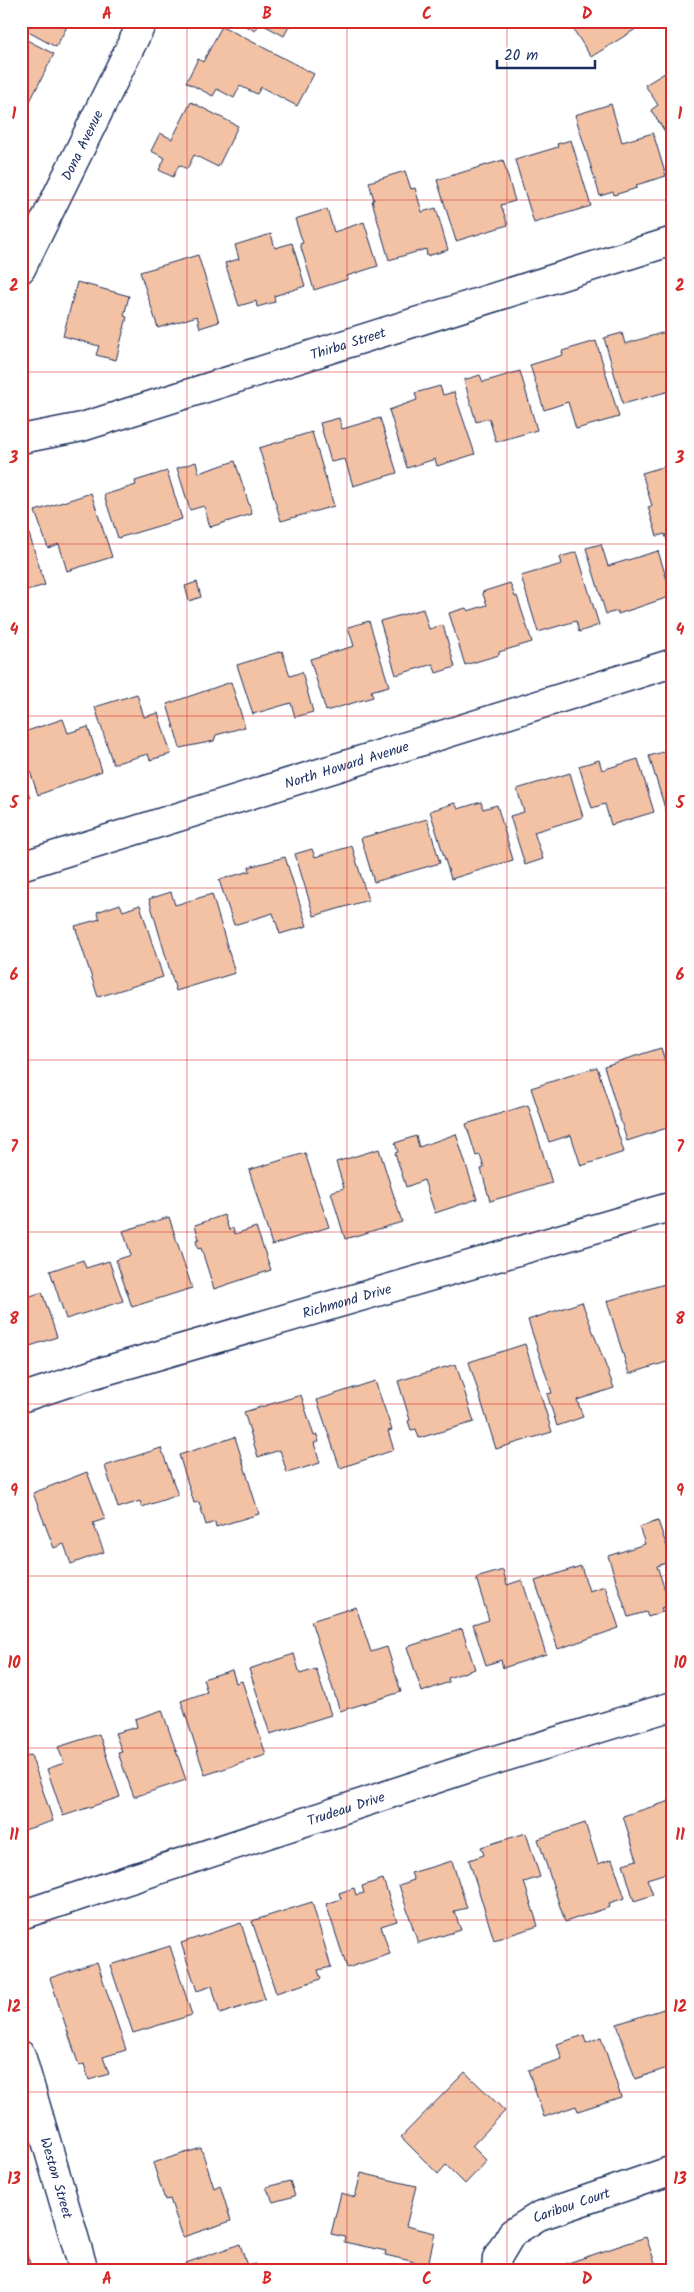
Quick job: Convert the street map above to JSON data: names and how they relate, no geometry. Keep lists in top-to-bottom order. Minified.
{"streets":{"street":["Dona Avenue","Thirba Street","North Howard Avenue","Richmond Drive","Trudeau Drive","Weston Street","Caribou Court"]},"scale_bar":"20 m","grid":{"columns":["A","B","C","D"],"rows":["1","2","3","4","5","6","7","8","9","10","11","12","13"]}}
